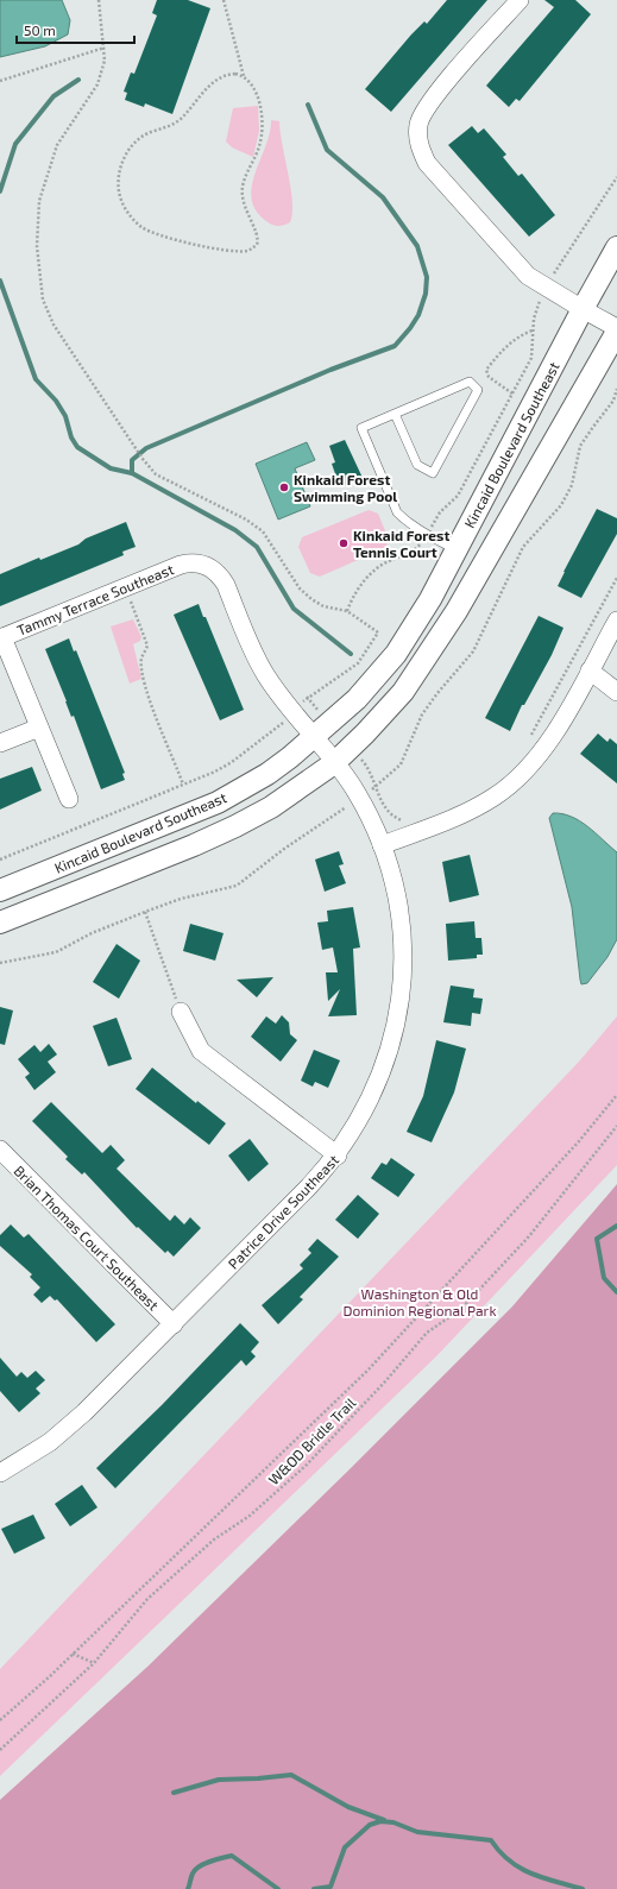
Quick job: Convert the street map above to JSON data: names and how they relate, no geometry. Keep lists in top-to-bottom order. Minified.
{"streets":{"street":["Kincaid Boulevard Southeast","Tammy Terrace Southeast","Patrice Drive Southeast","Brian Thomas Court Southeast"],"path":["W&OD Bridle Trail"]},"crossings":[["Kincaid Boulevard Southeast","Tammy Terrace Southeast"],["Kincaid Boulevard Southeast","Patrice Drive Southeast"],["Tammy Terrace Southeast","Patrice Drive Southeast"],["Patrice Drive Southeast","Brian Thomas Court Southeast"]],"parks":["Washington & Old Dominion Regional Park"],"places":["Kinkaid Forest Swimming Pool","Kinkaid Forest Tennis Court"],"scale_bar":"50 m"}
